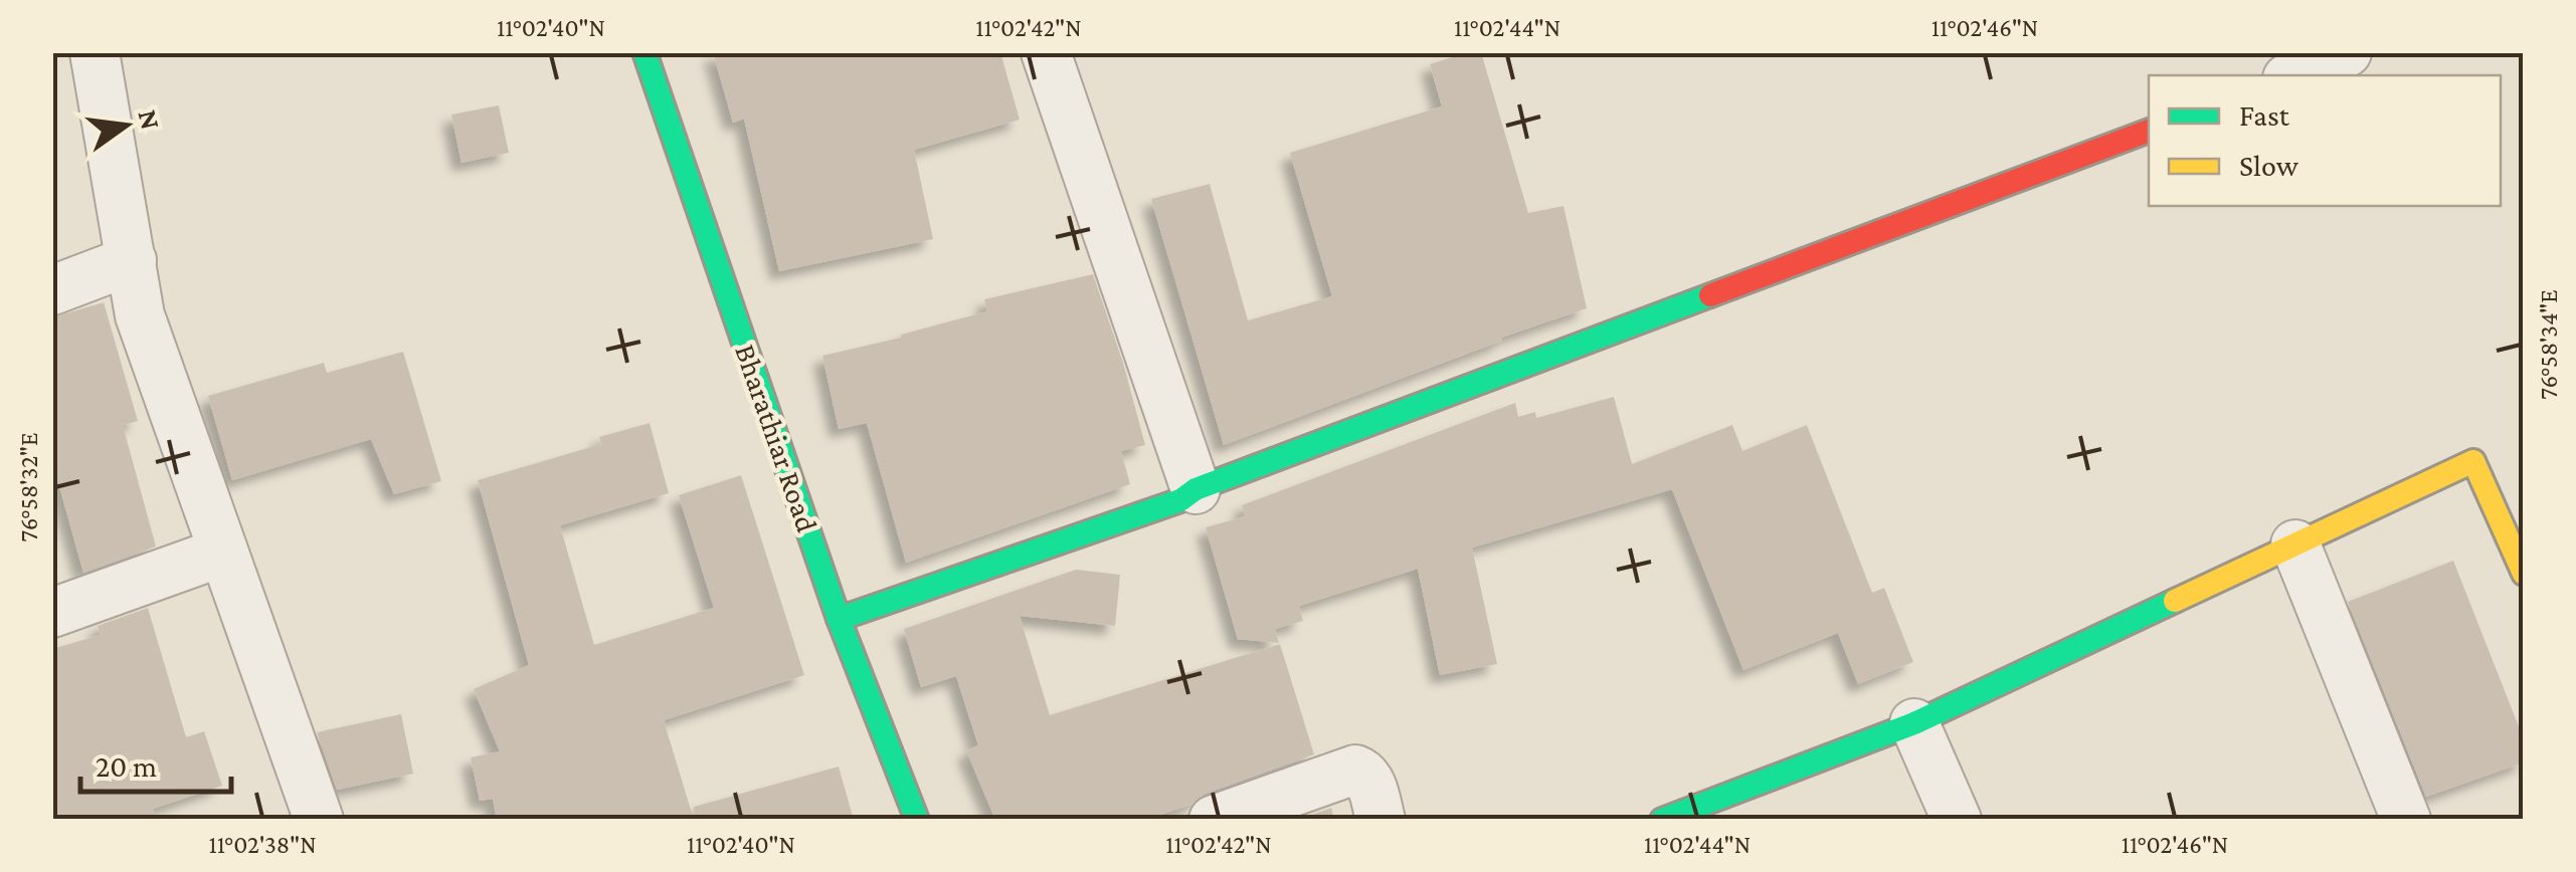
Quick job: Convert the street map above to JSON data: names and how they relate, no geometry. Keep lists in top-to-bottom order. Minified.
{"streets":{"street":["Bharathiar Road"]},"legend":["Fast","Slow"],"scale_bar":"20 m","north":"right","coordinates":["11°02'40\"N","11°02'42\"N","11°02'44\"N","11°02'46\"N","76°58'34\"E","76°58'32\"E","11°02'38\"N"]}
